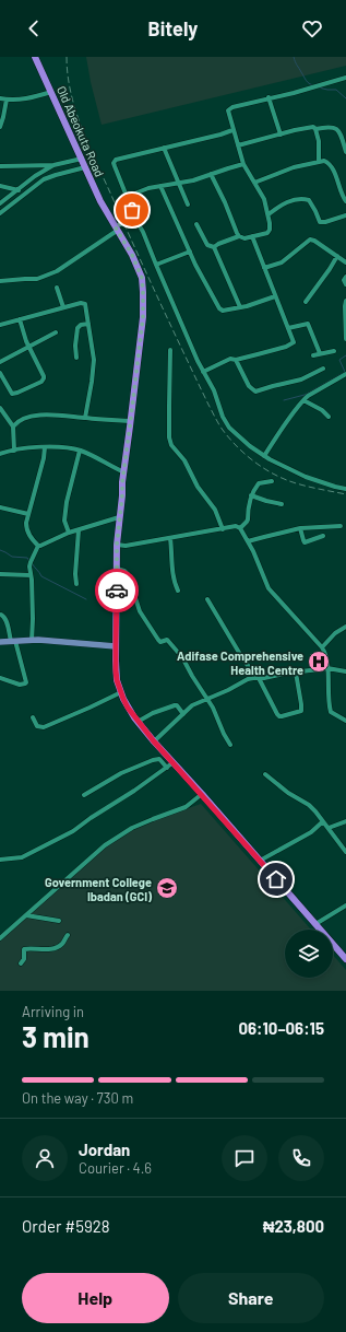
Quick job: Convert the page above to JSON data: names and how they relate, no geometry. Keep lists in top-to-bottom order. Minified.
{"streets":{"highway":["Old Abeokuta Road"]},"places":{"hospital":["Adifase Comprehensive Health Centre"],"school or university":["Government College Ibadan (GCI)"]},"page":{"header":"Bitely","heading":["3 min","Arriving in","06:10–06:15"],"panel":["Jordan","Courier · 4.6","Order #5928","₦23,800"],"bar":"On the way · 730 m","buttons":["Help","Share"]}}
